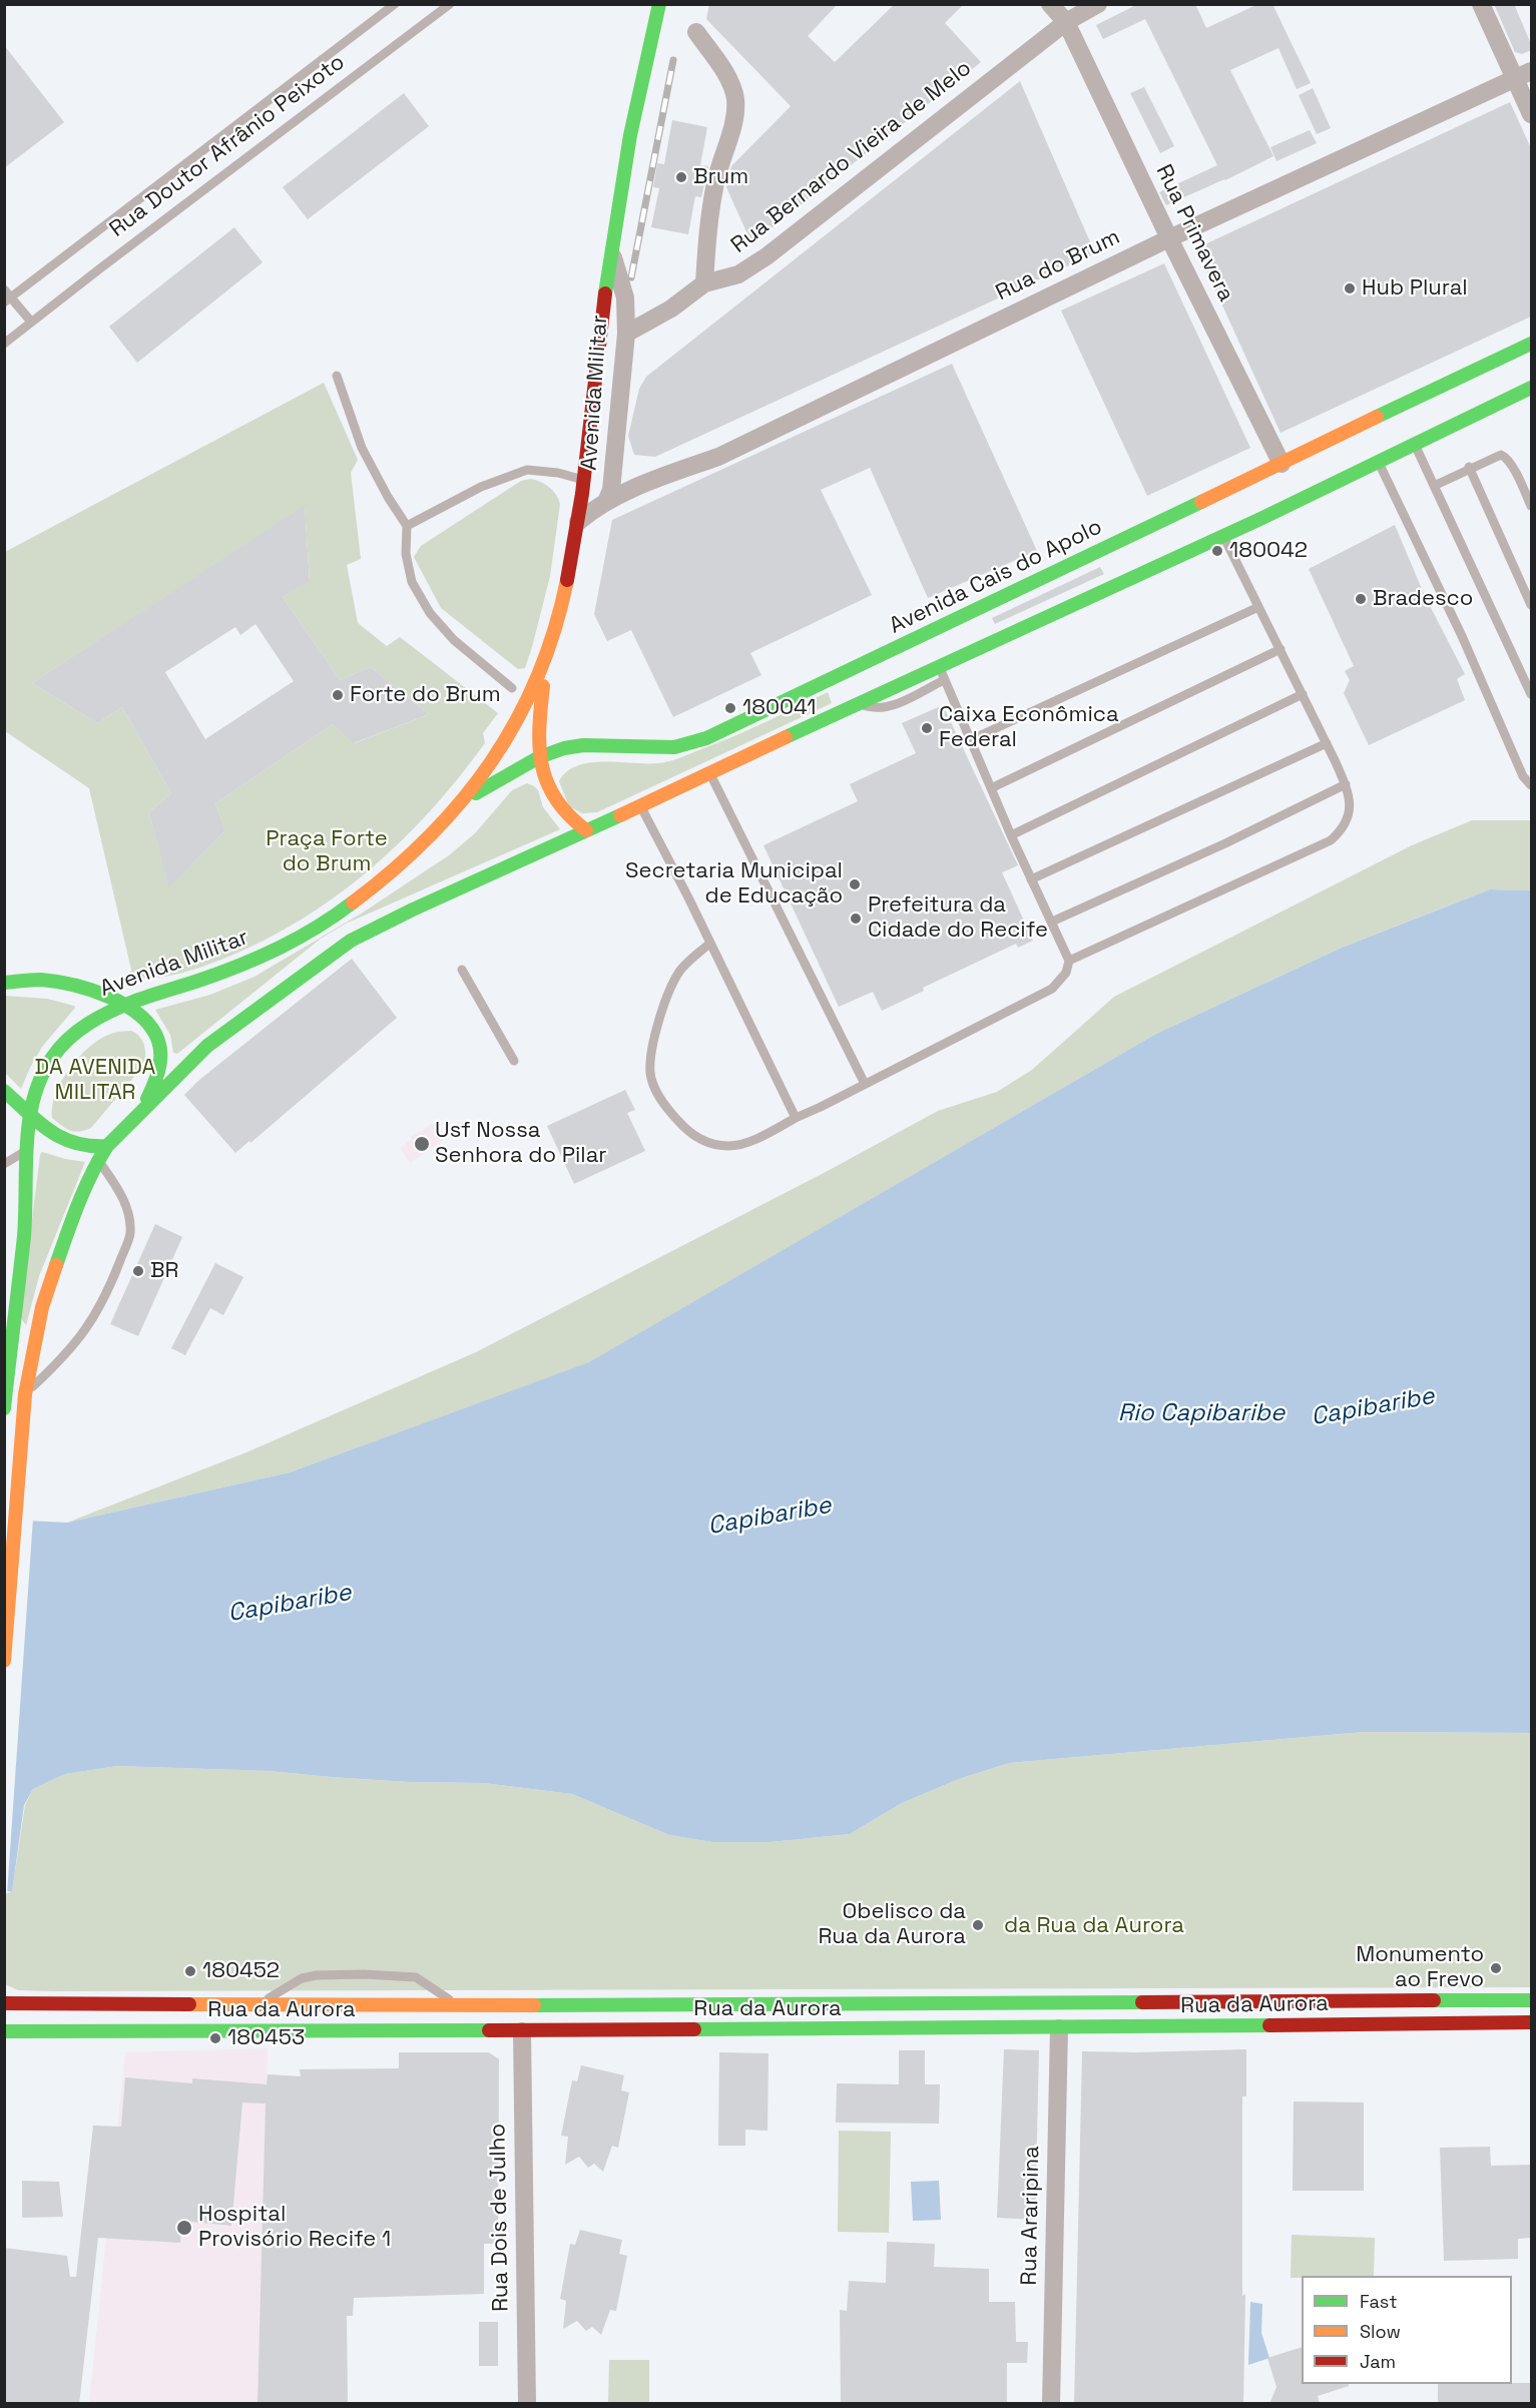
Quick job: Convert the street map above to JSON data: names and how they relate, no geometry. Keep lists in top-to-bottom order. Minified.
{"streets":{"main road":["Avenida Militar","Avenida Cais do Apolo","Rua da Aurora"],"street":["Rua Bernardo Vieira de Melo","Rua Primavera","Rua do Brum","Rua Araripina","Rua Dois de Julho"],"lane":["Rua Doutor Afrânio Peixoto"]},"crossings":[["Rua Bernardo Vieira de Melo","Rua Primavera"],["Rua Bernardo Vieira de Melo","Avenida Militar"],["Rua Primavera","Rua do Brum"],["Rua Primavera","Avenida Cais do Apolo"],["Rua do Brum","Avenida Militar"],["Avenida Militar","Avenida Cais do Apolo"],["Rua da Aurora","Rua Araripina"],["Rua da Aurora","Rua Dois de Julho"]],"water":["Capibaribe","Rio Capibaribe"],"parks":["Praça Forte do Brum","DA AVENIDA MILITAR","da Rua da Aurora"],"places":["Brum","Hub Plural","180042","Bradesco","Forte do Brum","180041","Caixa Econômica Federal","Secretaria Municipal de Educação","Prefeitura da Cidade do Recife","Usf Nossa Senhora do Pilar","BR","Obelisco da Rua da Aurora","Monumento ao Frevo","180452","180453","Hospital Provisório Recife 1"],"legend":["Fast","Slow","Jam"]}
